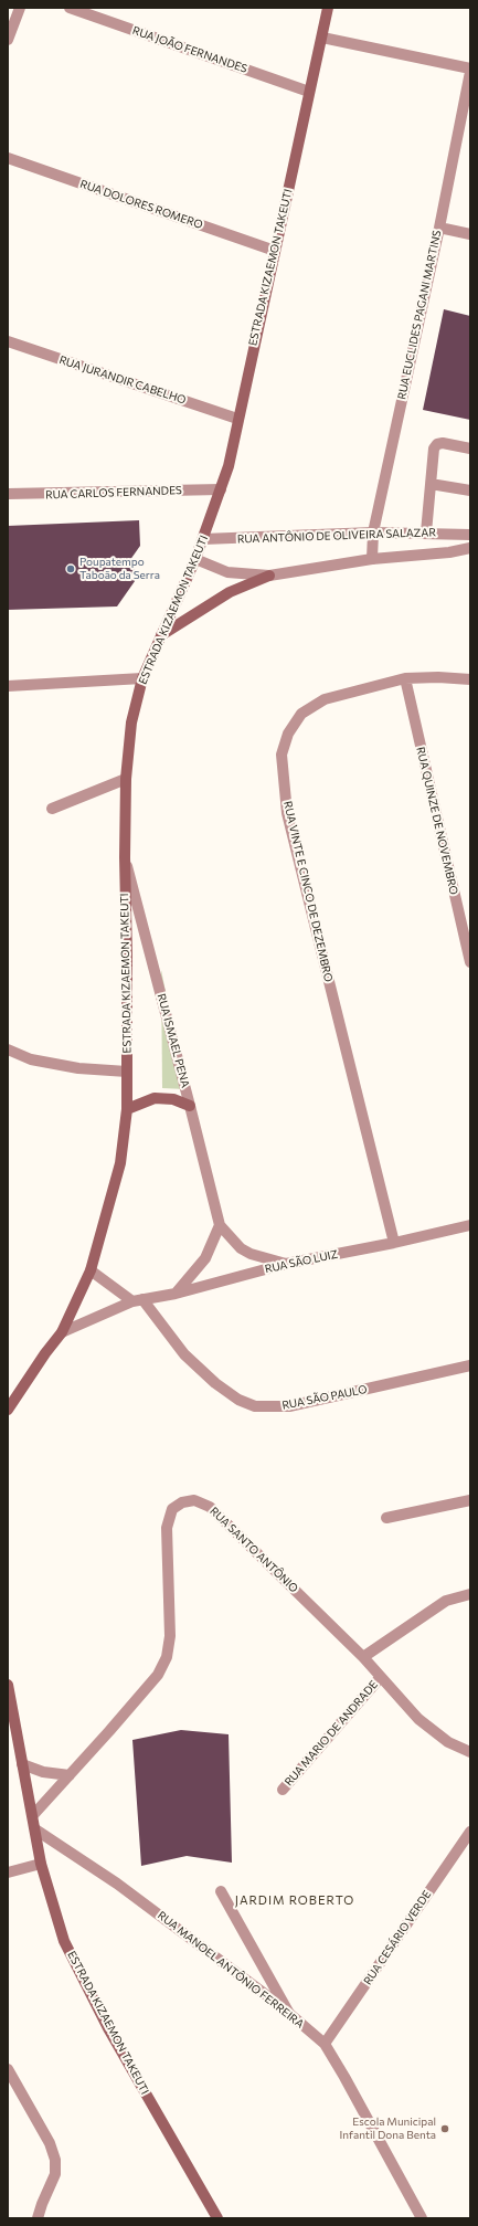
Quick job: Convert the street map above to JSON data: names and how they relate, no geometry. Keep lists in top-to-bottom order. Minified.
{"streets":{"main road":["ESTRADA KIZAEMON TAKEUTI"],"street":["RUA JOÃO FERNANDES","RUA DOLORES ROMERO","RUA EUCLIDES PAGANI MARTINS","RUA JURANDIR CABELHO","RUA CARLOS FERNANDES","RUA ANTÔNIO DE OLIVEIRA SALAZAR","RUA QUINZE DE NOVEMBRO","RUA VINTE E CINCO DE DEZEMBRO","RUA ISMAEL PENA","RUA SÃO LUIZ","RUA SÃO PAULO","RUA SANTO ANTÔNIO","RUA MARIO DE ANDRADE","RUA CESÁRIO VERDE","RUA MANOEL ANTÔNIO FERREIRA"]},"crossings":[["RUA JOÃO FERNANDES","ESTRADA KIZAEMON TAKEUTI"],["RUA DOLORES ROMERO","ESTRADA KIZAEMON TAKEUTI"],["ESTRADA KIZAEMON TAKEUTI","RUA JURANDIR CABELHO"],["ESTRADA KIZAEMON TAKEUTI","RUA CARLOS FERNANDES"],["ESTRADA KIZAEMON TAKEUTI","RUA ANTÔNIO DE OLIVEIRA SALAZAR"],["ESTRADA KIZAEMON TAKEUTI","RUA ISMAEL PENA"],["ESTRADA KIZAEMON TAKEUTI","RUA SÃO LUIZ"],["ESTRADA KIZAEMON TAKEUTI","RUA SANTO ANTÔNIO"],["ESTRADA KIZAEMON TAKEUTI","RUA MANOEL ANTÔNIO FERREIRA"],["RUA EUCLIDES PAGANI MARTINS","RUA ANTÔNIO DE OLIVEIRA SALAZAR"],["RUA QUINZE DE NOVEMBRO","RUA VINTE E CINCO DE DEZEMBRO"],["RUA VINTE E CINCO DE DEZEMBRO","RUA SÃO LUIZ"],["RUA ISMAEL PENA","RUA SÃO LUIZ"],["RUA SÃO LUIZ","RUA SÃO PAULO"],["RUA SANTO ANTÔNIO","RUA MARIO DE ANDRADE"],["RUA CESÁRIO VERDE","RUA MANOEL ANTÔNIO FERREIRA"]],"districts":["JARDIM ROBERTO"],"places":["Poupatempo Taboão da Serra","Escola Municipal Infantil Dona Benta"]}
